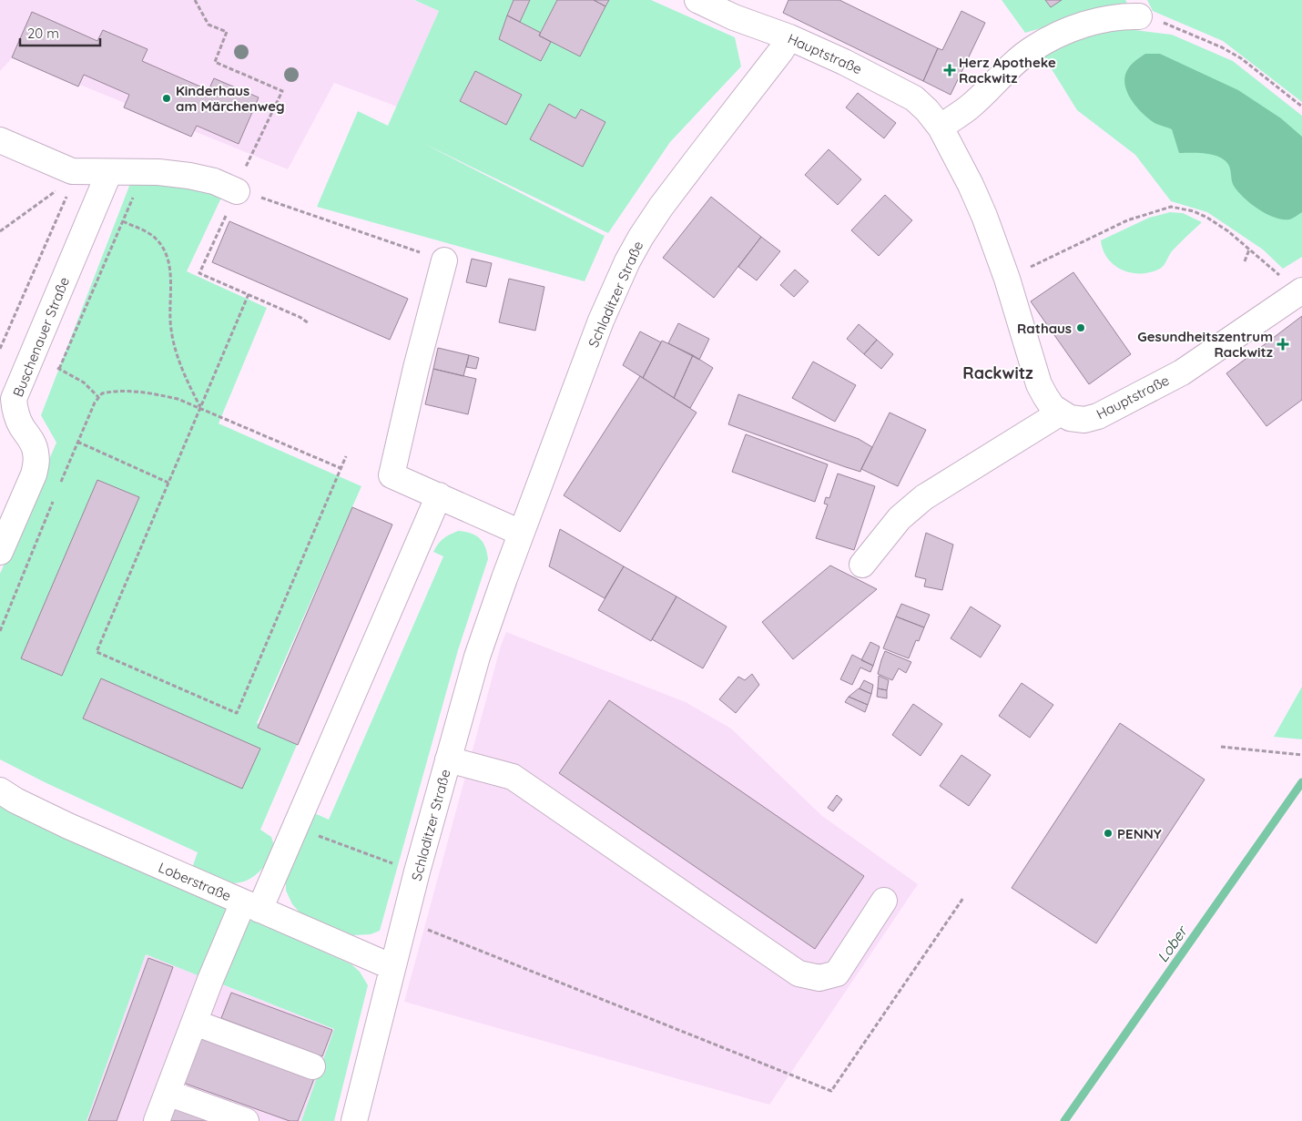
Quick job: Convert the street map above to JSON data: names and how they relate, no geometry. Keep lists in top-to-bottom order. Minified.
{"streets":{"street":["Hauptstraße","Schladitzer Straße","Buschenauer Straße","Loberstraße"]},"crossings":[["Hauptstraße","Schladitzer Straße"],["Schladitzer Straße","Loberstraße"]],"districts":["Rackwitz"],"water":["Lober"],"places":{"health":["Herz Apotheke Rackwitz","Gesundheitszentrum Rackwitz"],"other":["Kinderhaus am Märchenweg","Rathaus","PENNY"]},"scale_bar":"20 m"}
